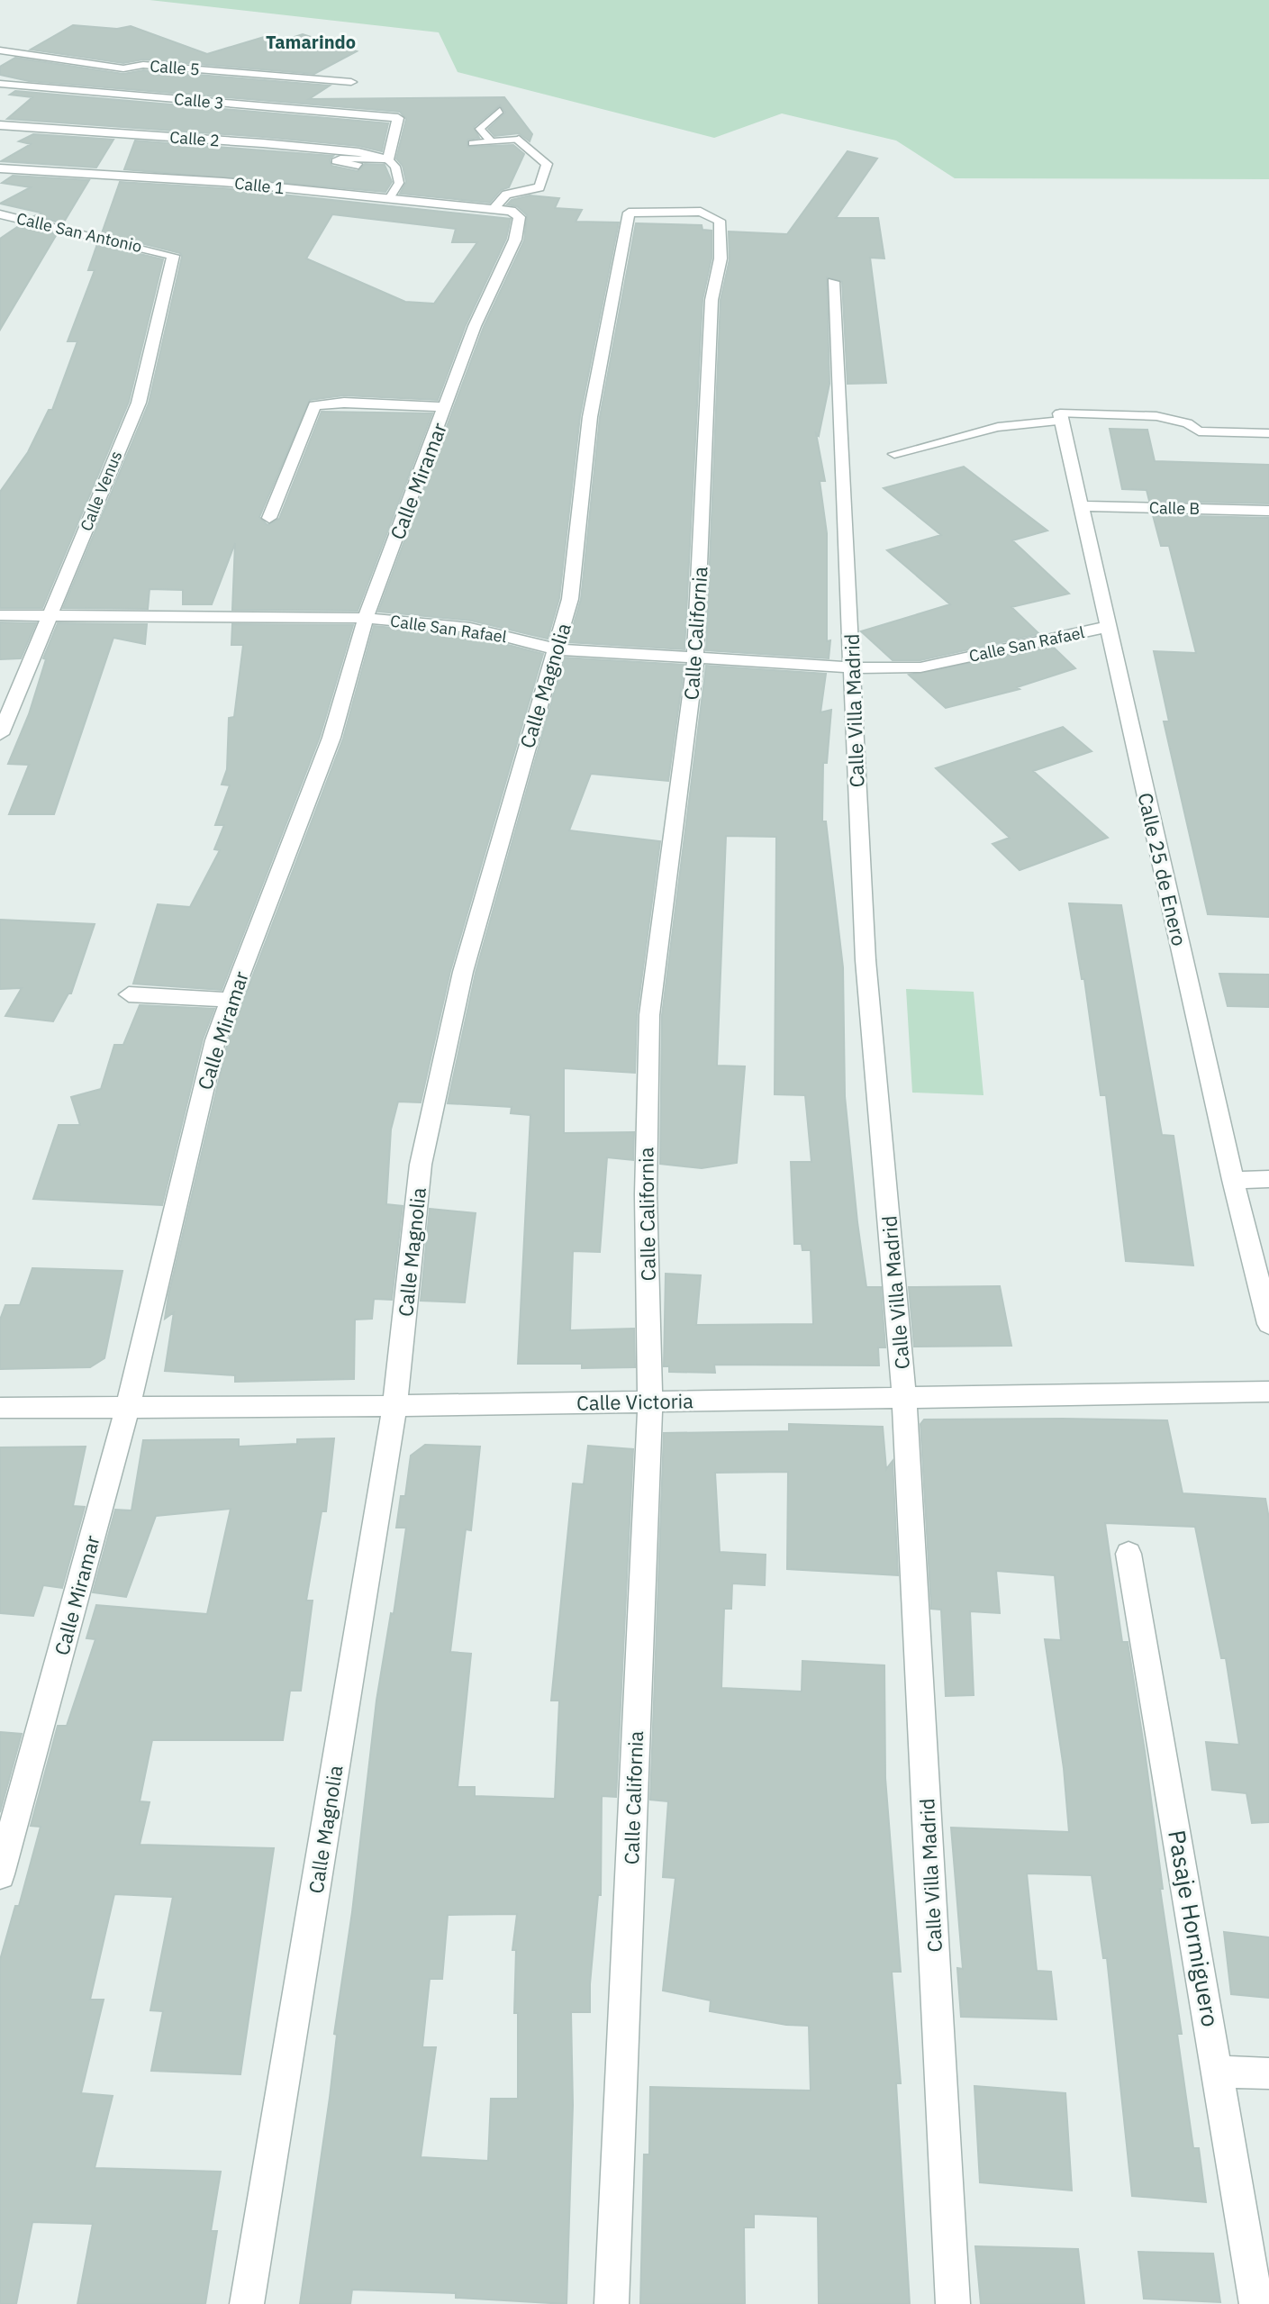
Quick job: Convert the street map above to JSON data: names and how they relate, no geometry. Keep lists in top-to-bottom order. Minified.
{"streets":{"street":["Calle 5","Calle 3","Calle 2","Calle 1","Calle San Antonio","Calle Miramar","Calle Venus","Calle B","Calle San Rafael","Calle California","Calle Magnolia","Calle Villa Madrid","Calle 25 de Enero","Calle Victoria","Pasaje Hormiguero"]},"crossings":[["Calle 3","Calle 2"],["Calle 1","Calle Miramar"],["Calle San Antonio","Calle Venus"],["Calle Miramar","Calle San Rafael"],["Calle Miramar","Calle Victoria"],["Calle Venus","Calle San Rafael"],["Calle B","Calle 25 de Enero"],["Calle San Rafael","Calle California"],["Calle San Rafael","Calle Magnolia"],["Calle San Rafael","Calle Villa Madrid"],["Calle San Rafael","Calle 25 de Enero"],["Calle California","Calle Magnolia"],["Calle California","Calle Victoria"],["Calle Magnolia","Calle Victoria"],["Calle Villa Madrid","Calle Victoria"]],"districts":["Tamarindo"]}
